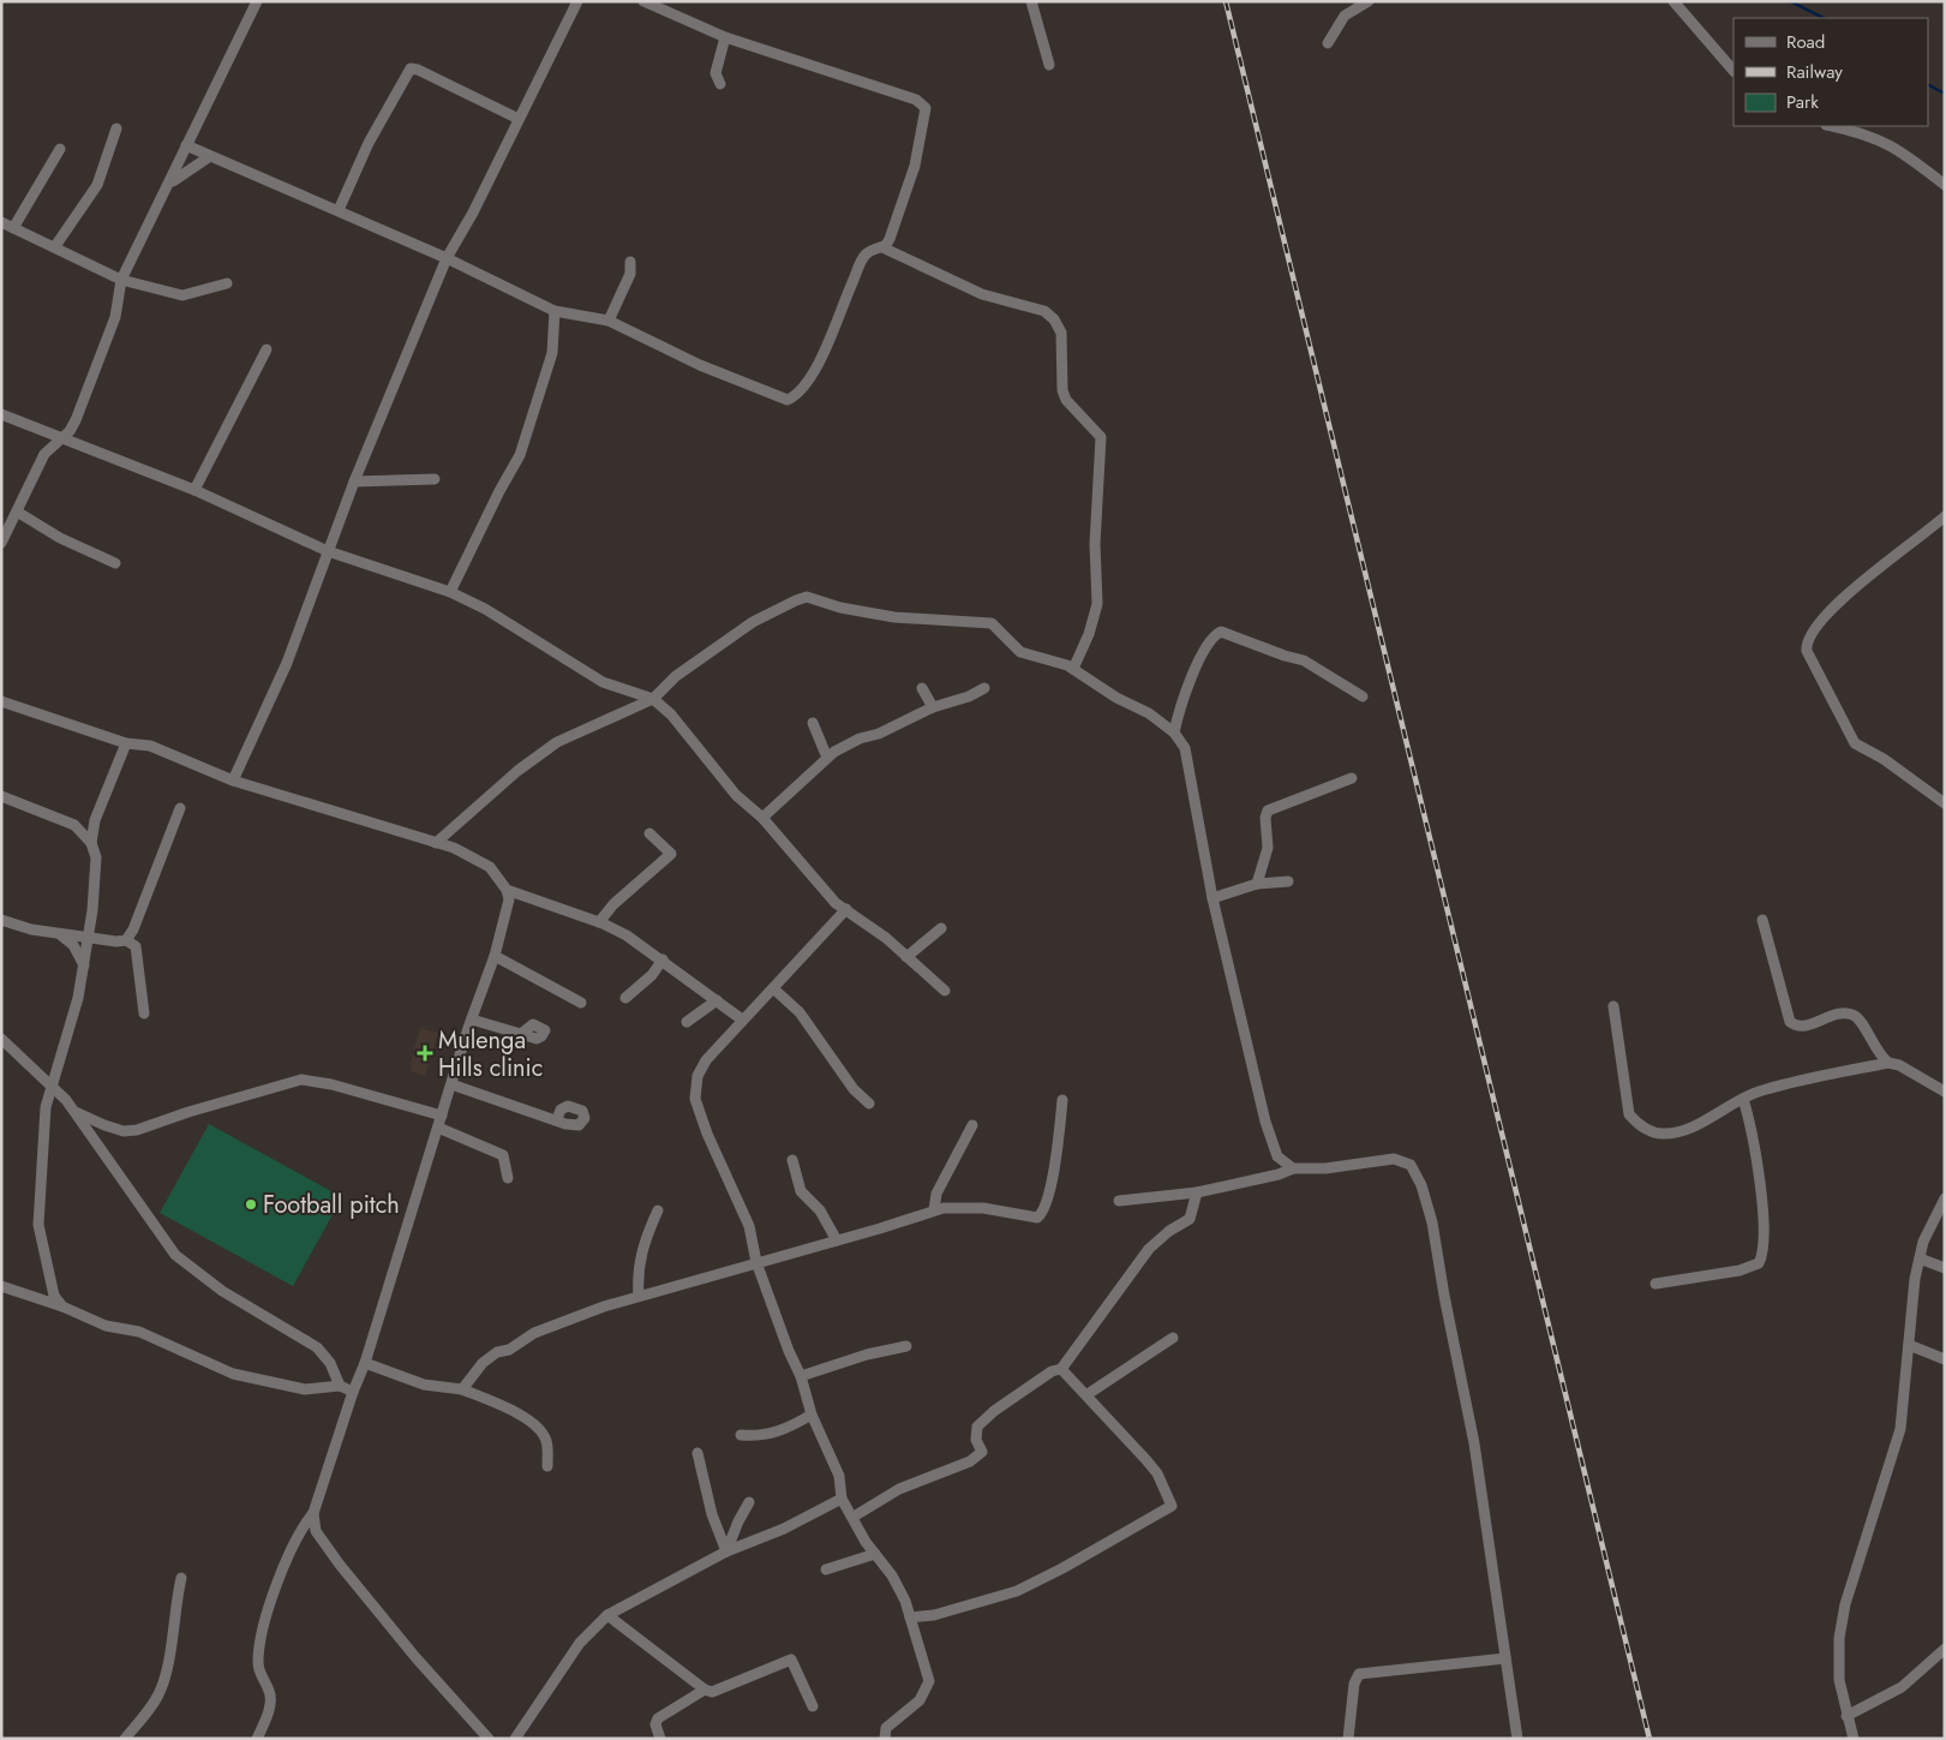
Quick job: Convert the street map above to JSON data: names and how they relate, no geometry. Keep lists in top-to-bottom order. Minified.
{"places":{"health":["Mulenga Hills clinic"],"other":["Football pitch"]},"legend":["Road","Railway","Park"]}
